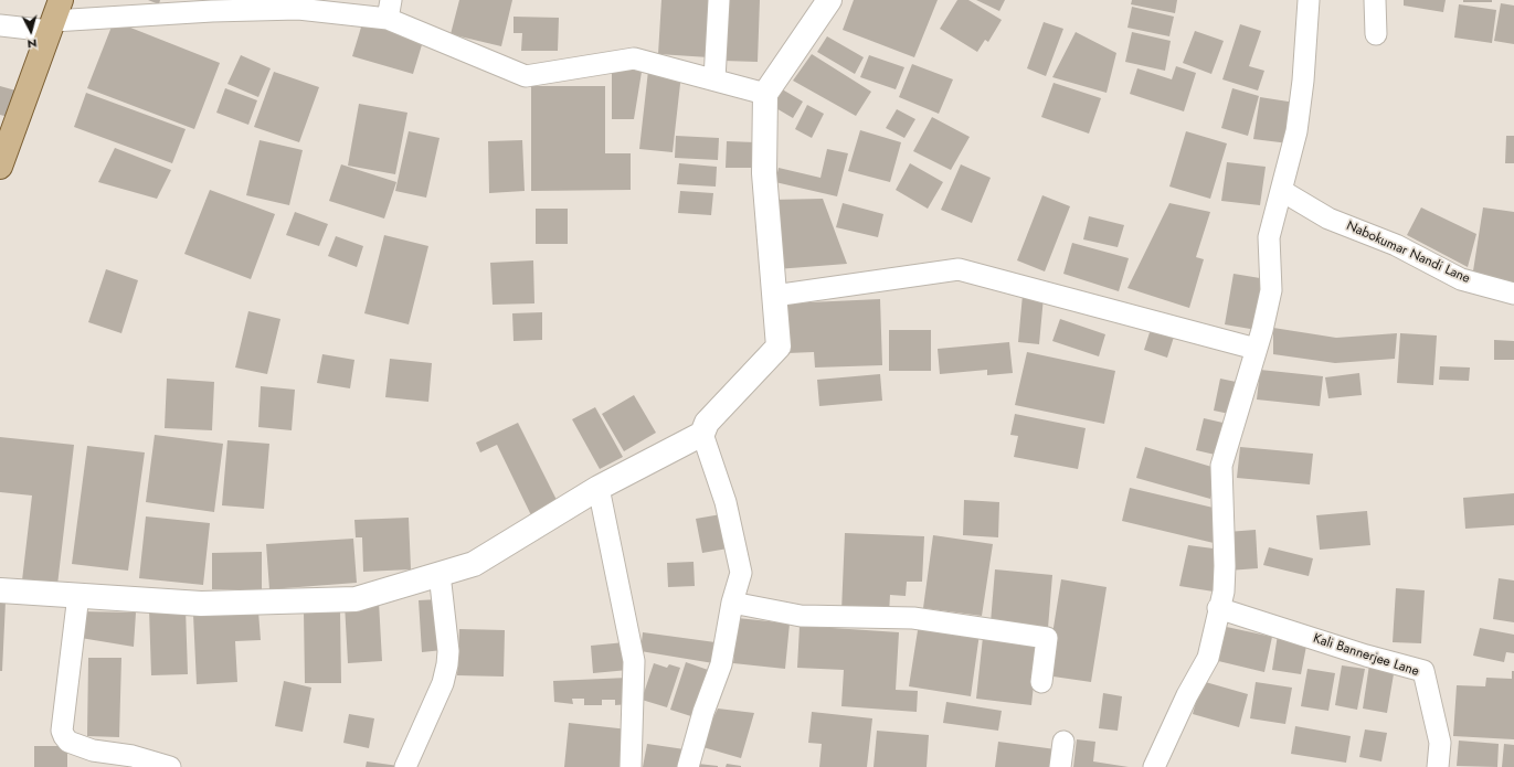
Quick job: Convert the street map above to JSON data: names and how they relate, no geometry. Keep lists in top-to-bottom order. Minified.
{"streets":{"street":["Nabokumar Nandi Lane","Kali Bannerjee Lane"]},"north":"bottom"}
